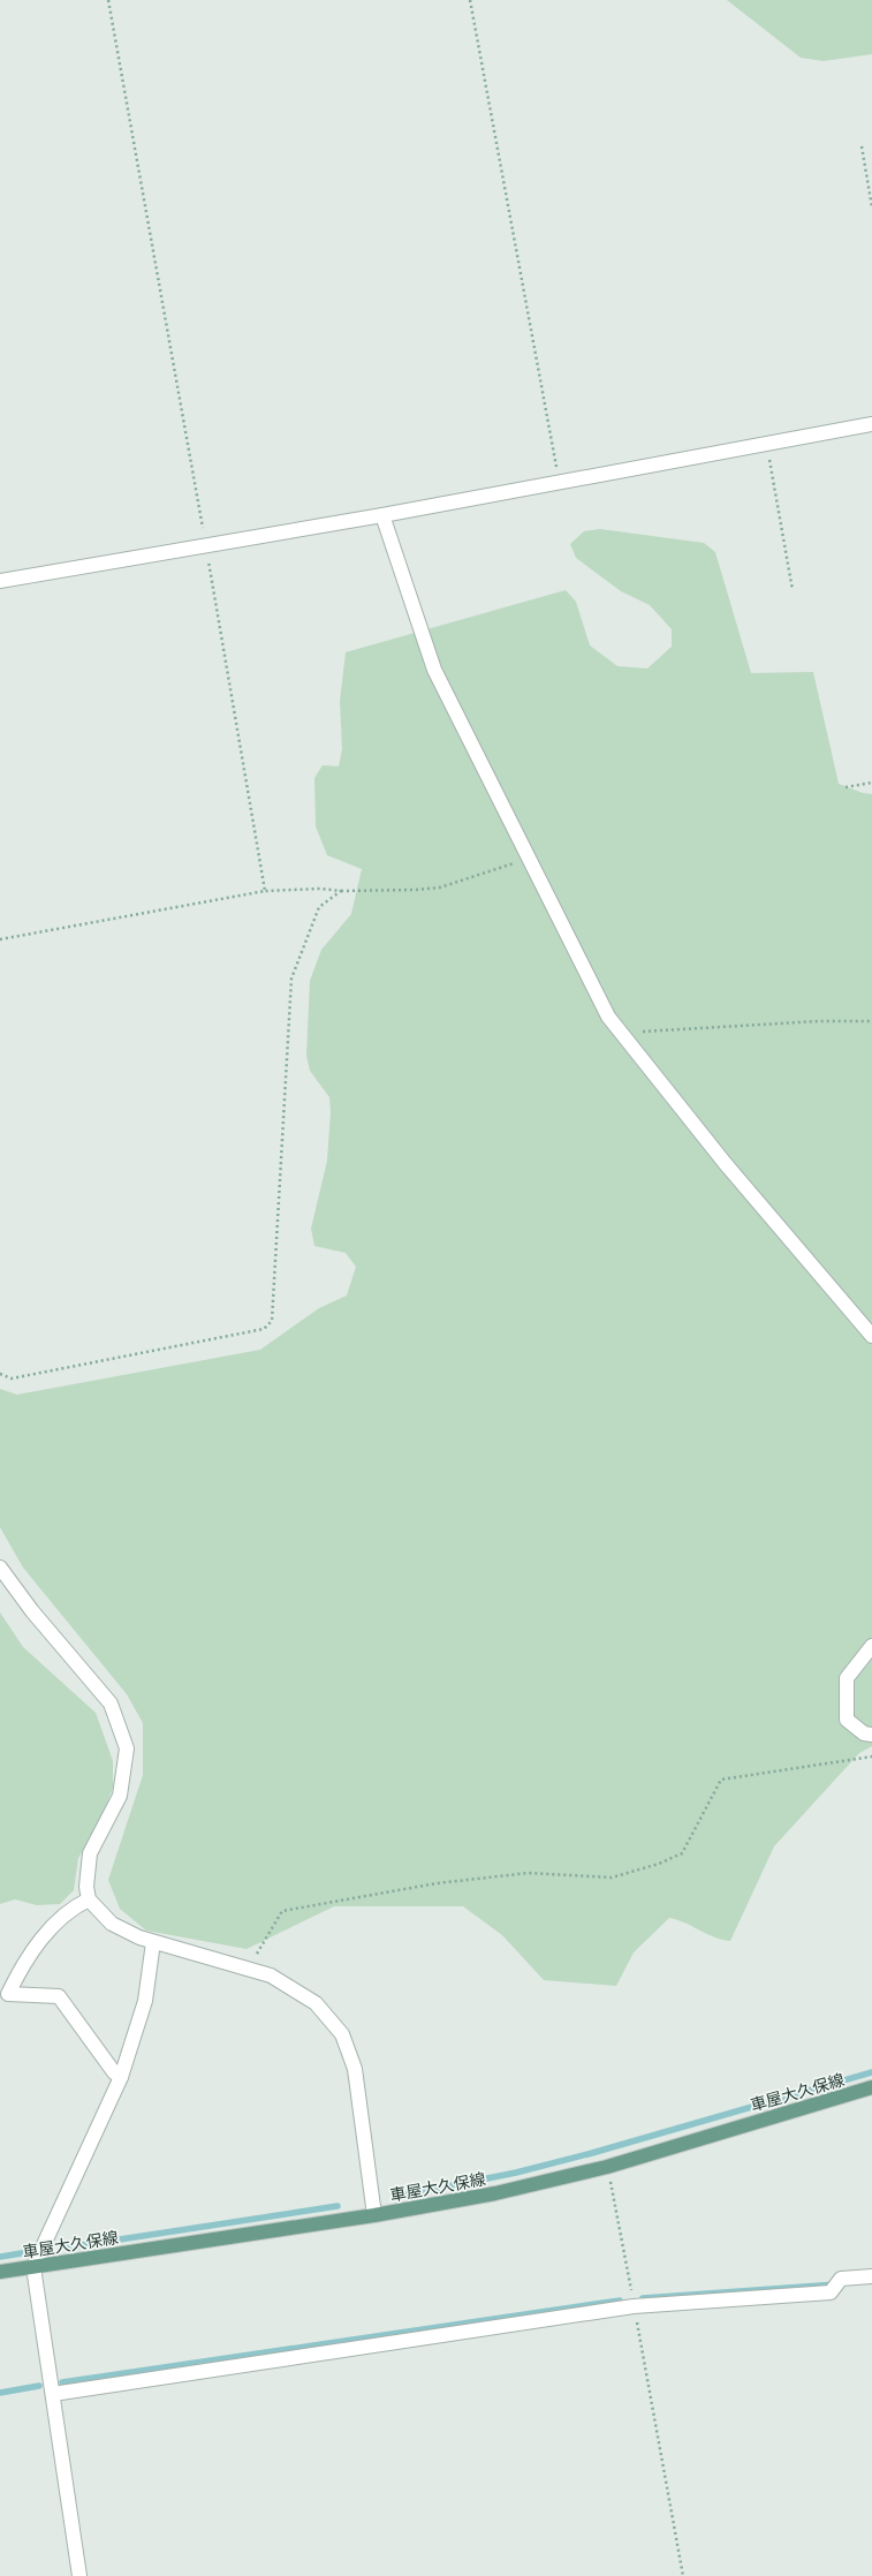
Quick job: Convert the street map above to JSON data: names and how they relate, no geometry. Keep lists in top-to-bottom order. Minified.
{"streets":{"main road":["車屋大久保線"]}}
